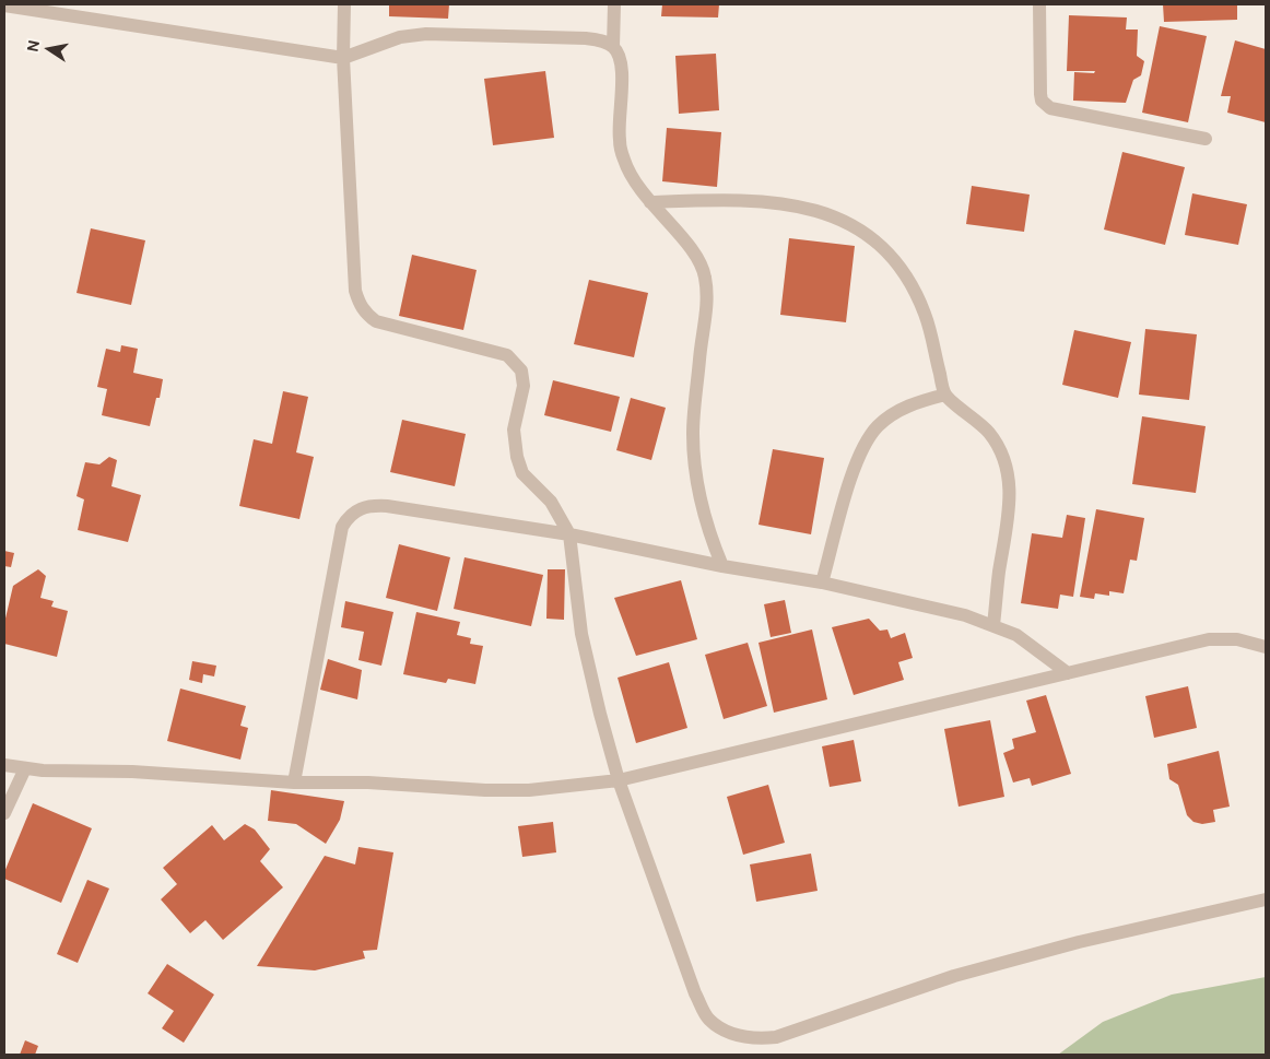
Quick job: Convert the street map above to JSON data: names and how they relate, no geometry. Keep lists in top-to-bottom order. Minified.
{"north":"left"}
